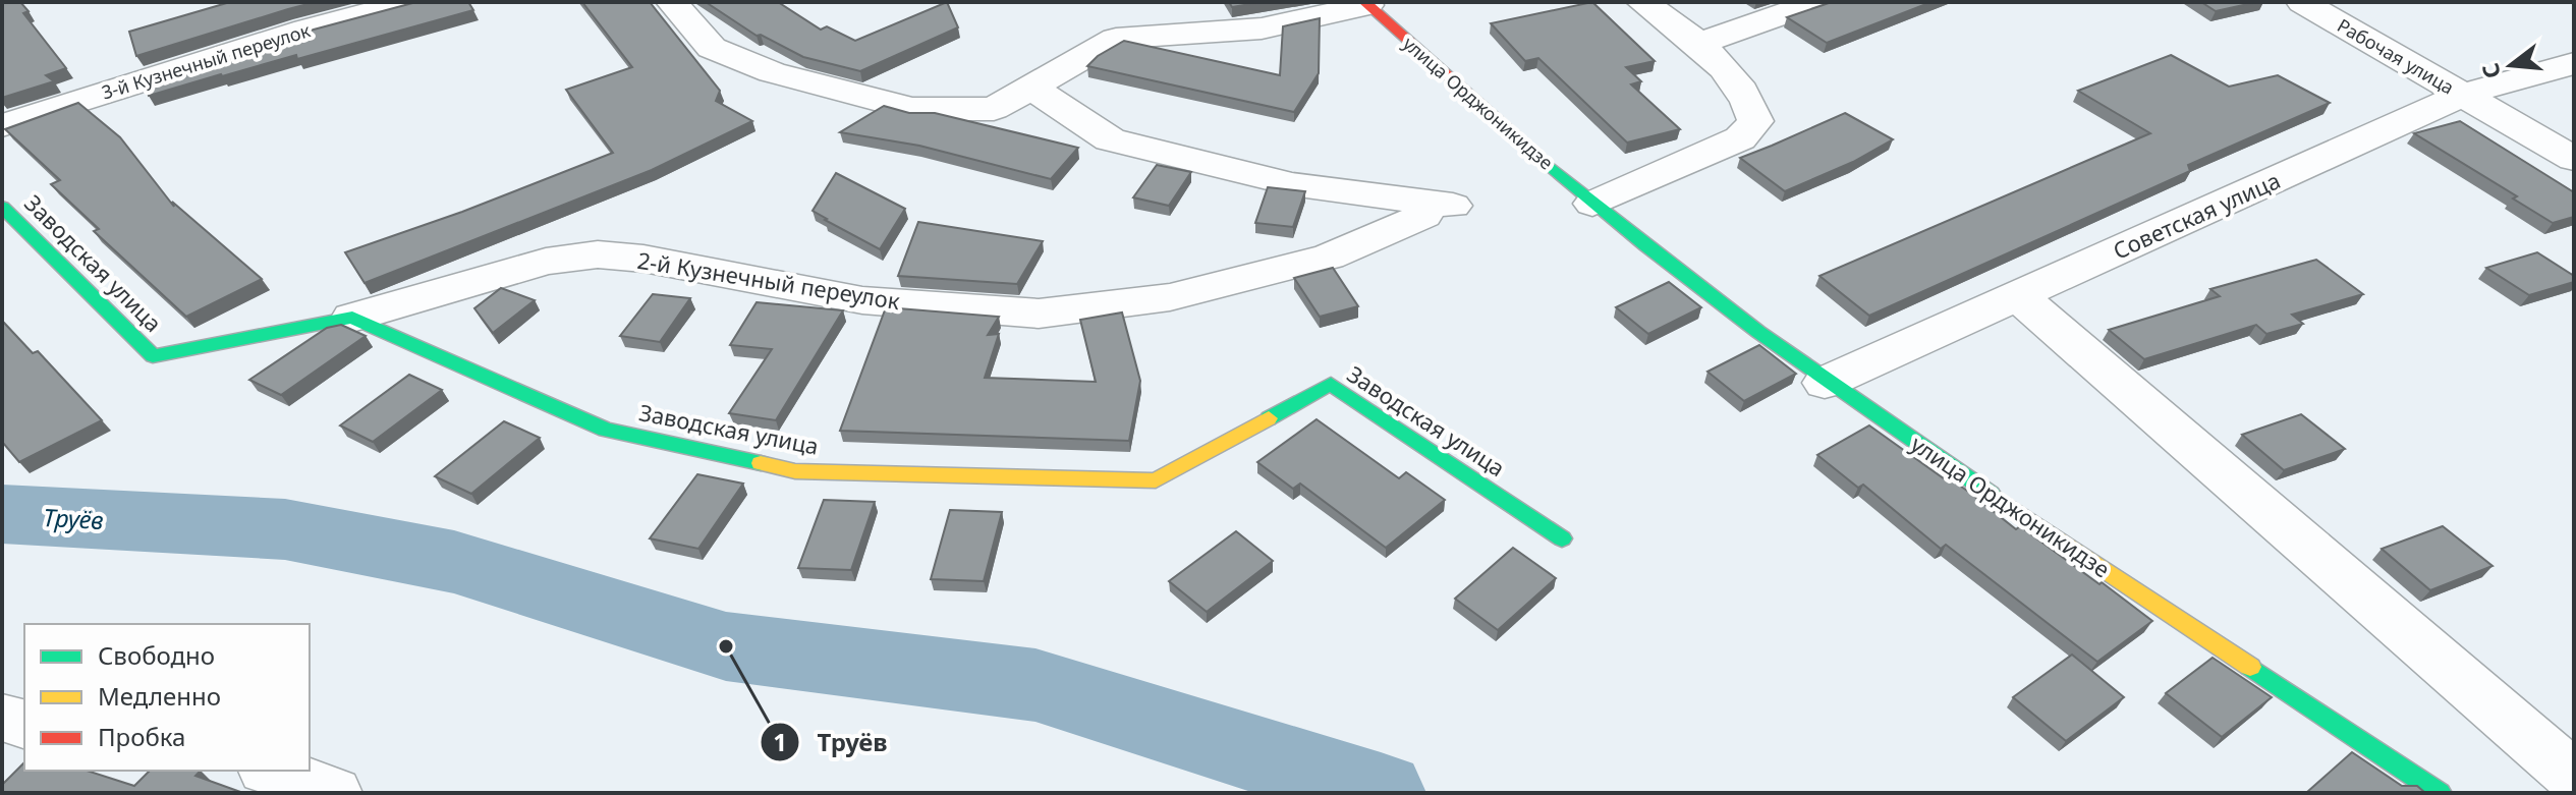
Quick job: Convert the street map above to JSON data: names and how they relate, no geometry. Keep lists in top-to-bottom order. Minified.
{"streets":{"street":["Рабочая улица","3-й Кузнечный переулок","улица Орджоникидзе","Советская улица","Заводская улица","2-й Кузнечный переулок"]},"crossings":[["Рабочая улица","Советская улица"],["улица Орджоникидзе","Советская улица"],["Заводская улица","2-й Кузнечный переулок"]],"water":["Труёв"],"places":["Труёв"],"legend":["Свободно","Медленно","Пробка"],"north":"left"}
